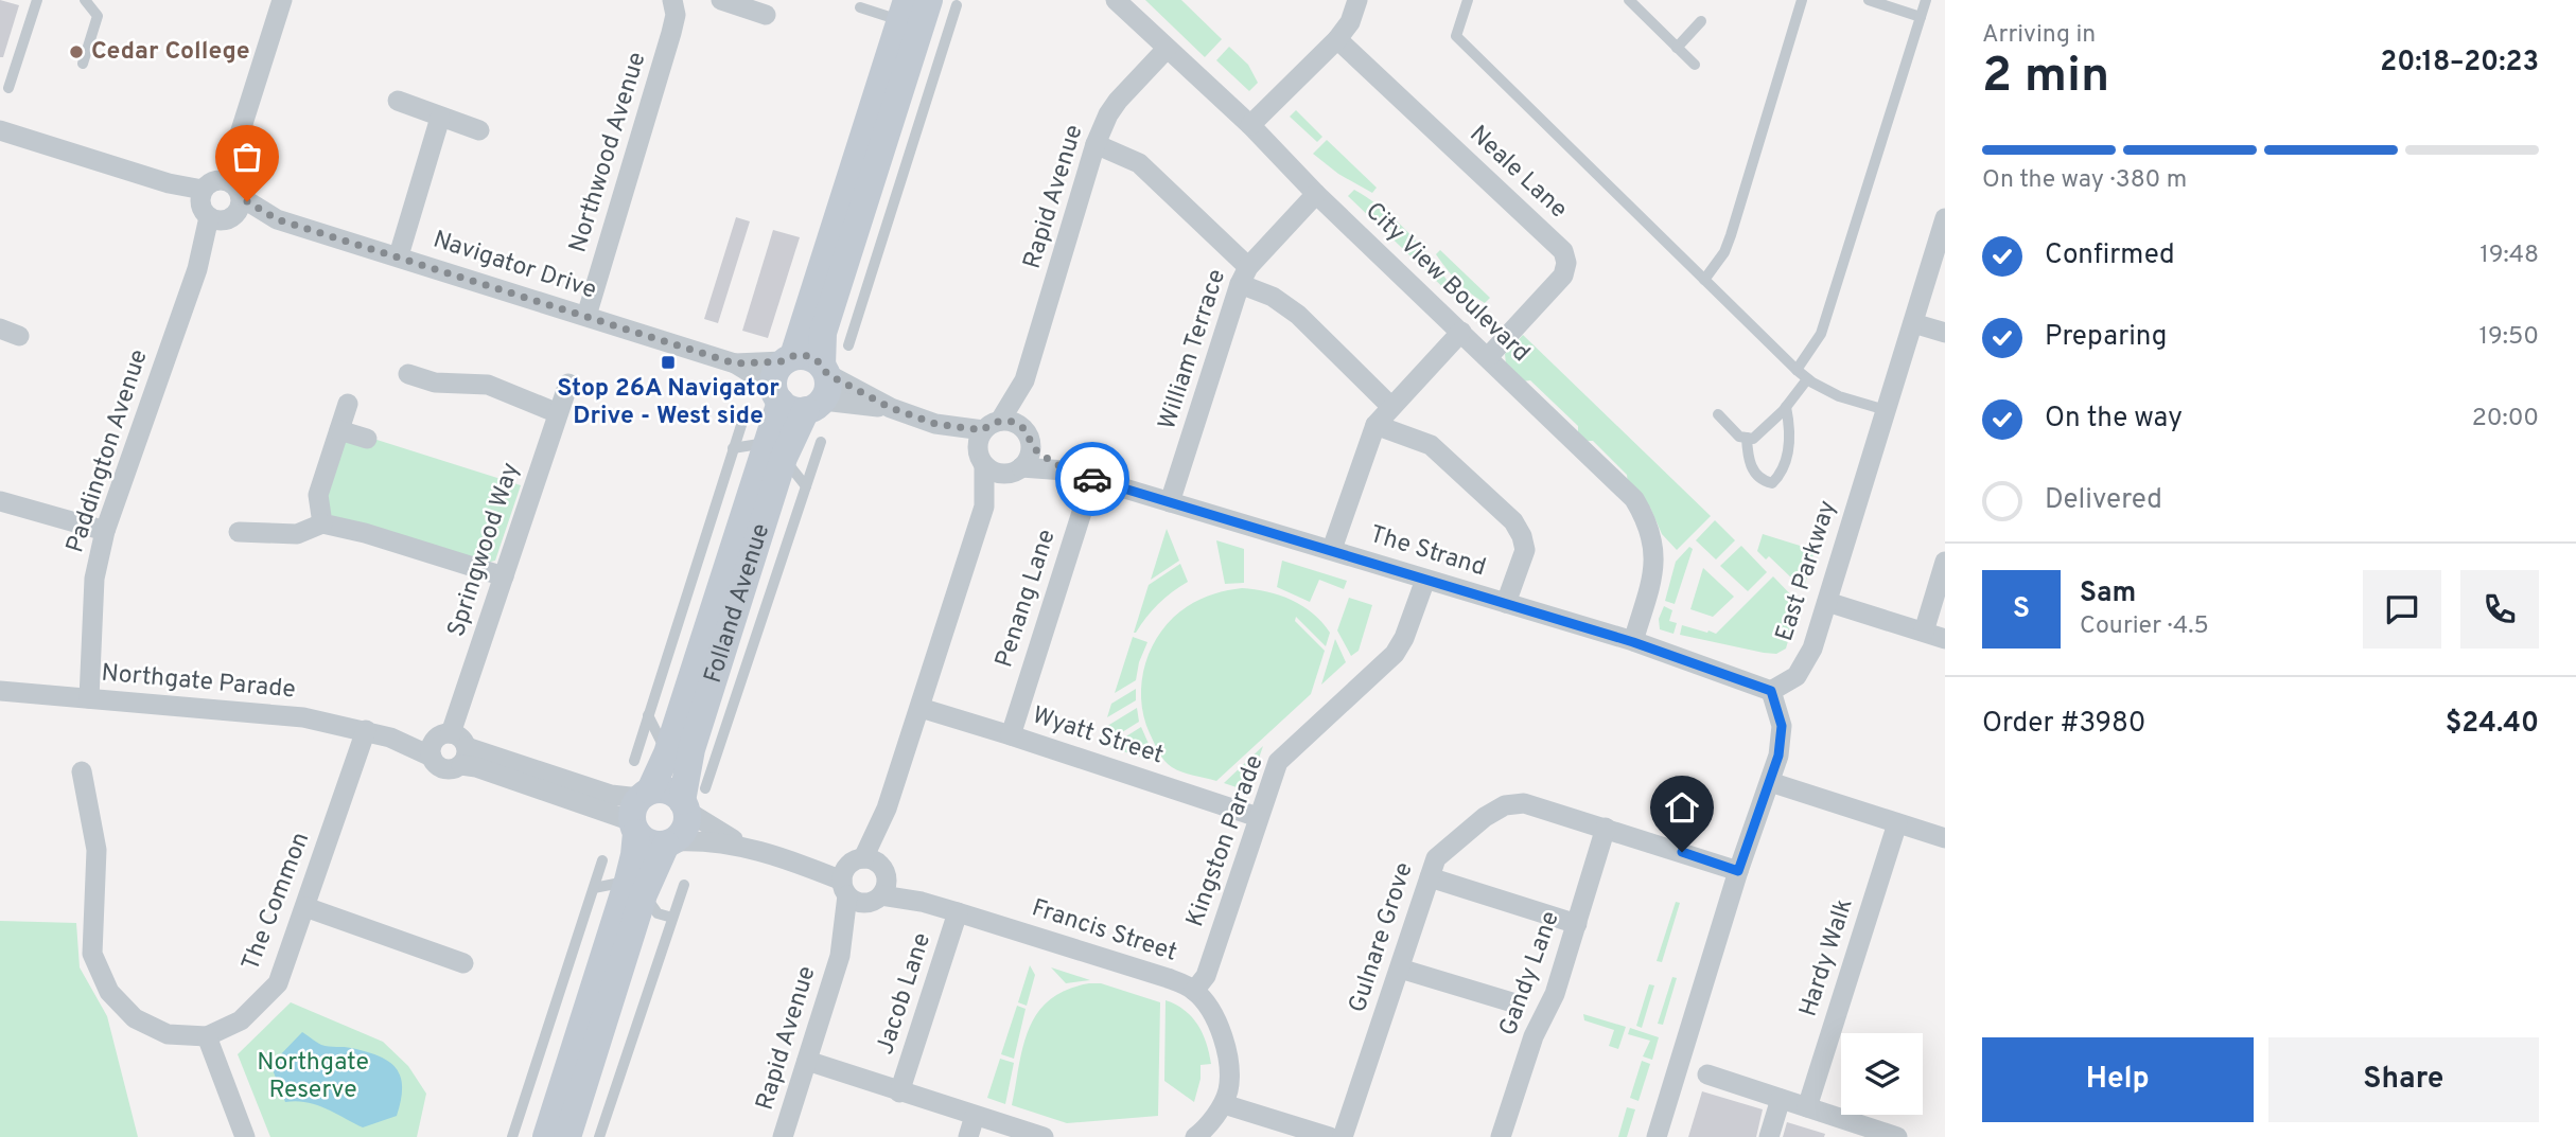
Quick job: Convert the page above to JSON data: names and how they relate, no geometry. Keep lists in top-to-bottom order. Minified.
{"streets":{"street":["Northwood Avenue","Neale Lane","Rapid Avenue","Navigator Drive","City View Boulevard","William Terrace","Paddington Avenue","Springwood Way","The Strand","East Parkway","Penang Lane","Folland Avenue","Northgate Parade","Wyatt Street","Kingston Parade","The Common","Francis Street","Gulnare Grove","Hardy Walk","Gandy Lane","Jacob Lane"]},"crossings":[["Northwood Avenue","Navigator Drive"],["Neale Lane","City View Boulevard"],["Rapid Avenue","City View Boulevard"],["Rapid Avenue","The Strand"],["Rapid Avenue","Wyatt Street"],["Rapid Avenue","Francis Street"],["Navigator Drive","Paddington Avenue"],["Navigator Drive","Folland Avenue"],["City View Boulevard","William Terrace"],["City View Boulevard","The Strand"],["William Terrace","The Strand"],["Paddington Avenue","Northgate Parade"],["Springwood Way","Northgate Parade"],["The Strand","East Parkway"],["The Strand","Penang Lane"],["The Strand","Kingston Parade"],["Penang Lane","Wyatt Street"],["Folland Avenue","Northgate Parade"],["Folland Avenue","Francis Street"],["Northgate Parade","The Common"],["Northgate Parade","Francis Street"],["Wyatt Street","Kingston Parade"],["Kingston Parade","Francis Street"],["Francis Street","Jacob Lane"],["Gulnare Grove","Gandy Lane"]],"parks":["Northgate Reserve"],"places":{"other":["Cedar College"],"transit":["Stop 26A Navigator Drive - West side"]},"page":{"heading":["2 min","Arriving in","20:18–20:23"],"panel":["Sam","Courier · 4.5","Order #3980","$24.40"],"bar":"On the way · 380 m","list":[["Confirmed","19:48"],["Preparing","19:50"],["On the way","20:00"],"Delivered"],"round":"S","buttons":["Help","Share"]}}
